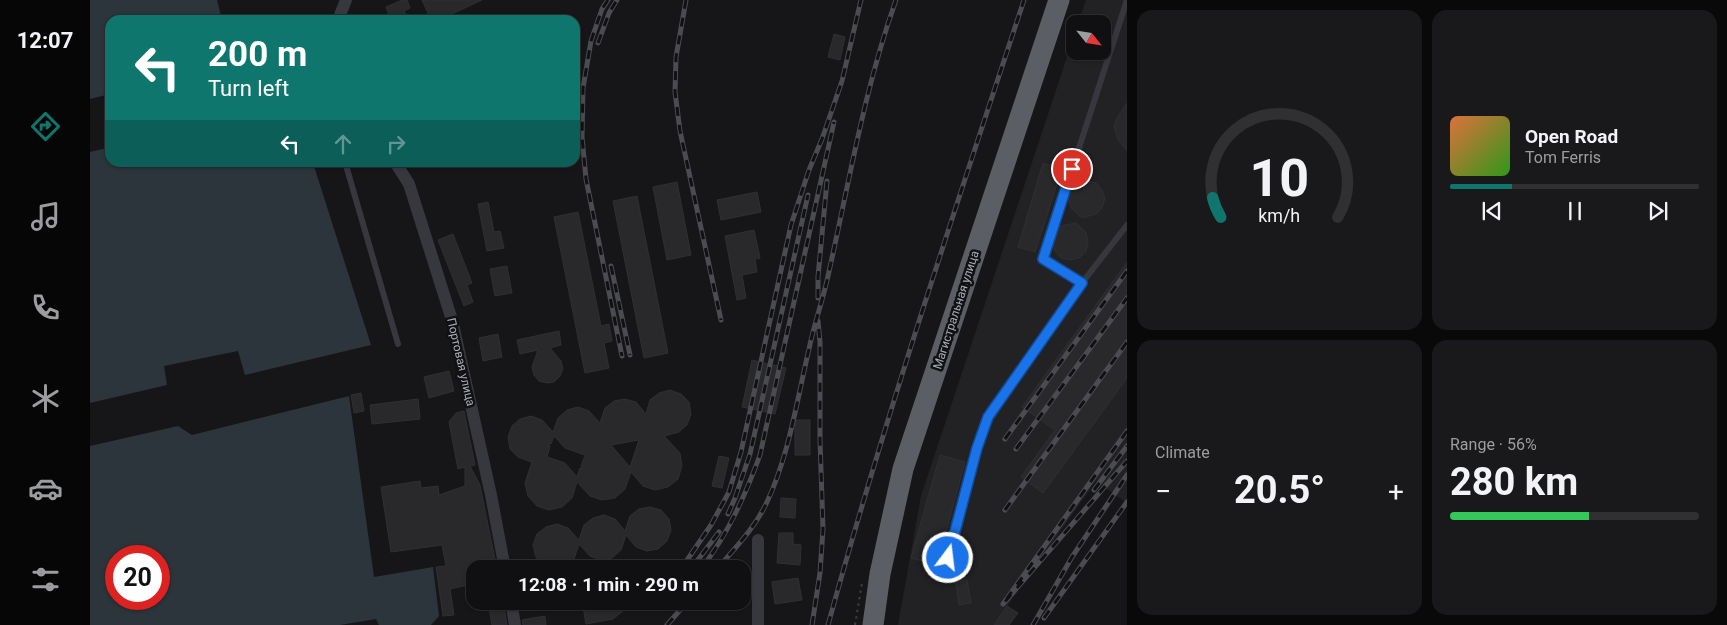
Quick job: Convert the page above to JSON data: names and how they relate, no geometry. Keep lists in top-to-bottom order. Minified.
{"streets":{"highway":["Магистральная улица"],"street":["Портовая улица"]},"north":"bottom right","page":{"tabs":"12:07","turn":["200 m","Turn left"],"song":["Open Road","Tom Ferris"],"tile":["Climate",["Range · 56%","280 km"]],"heat":["−","20.5°","+"],"limit":"20","trip":"12:08 · 1 min · 290 m","gauge":["10","km/h"]}}
